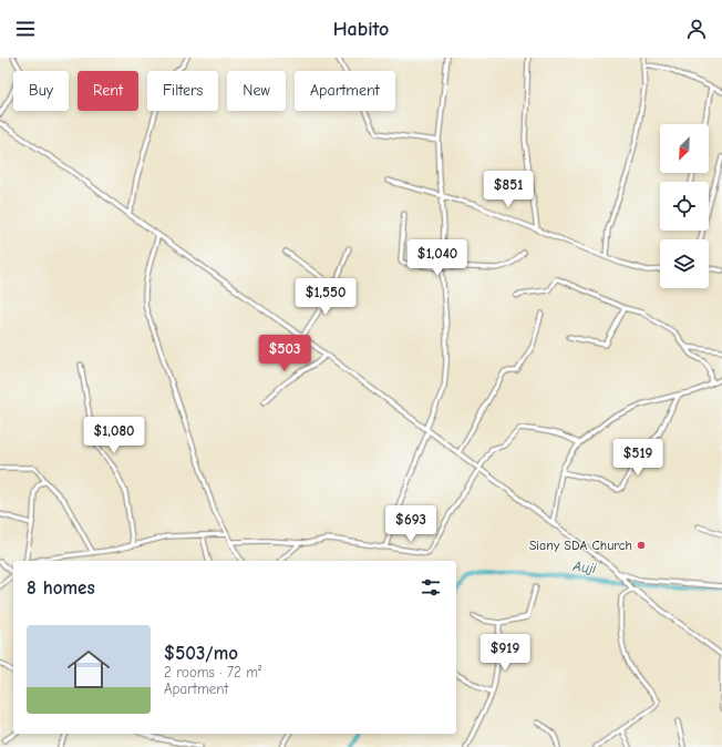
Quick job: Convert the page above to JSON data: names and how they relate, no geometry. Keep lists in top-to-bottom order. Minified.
{"water":["Auji"],"places":["Siany SDA Church"],"north":"bottom left","page":{"header":"Habito","chip":["Buy","Rent","Filters","New","Apartment"],"price":["$851","$1,040","$1,550","$503","$1,080","$519","$693","$919"],"heading":"8 homes","list":[{"name":"$503/mo","note":"2 rooms · 72 m² · Apartment"}]}}
